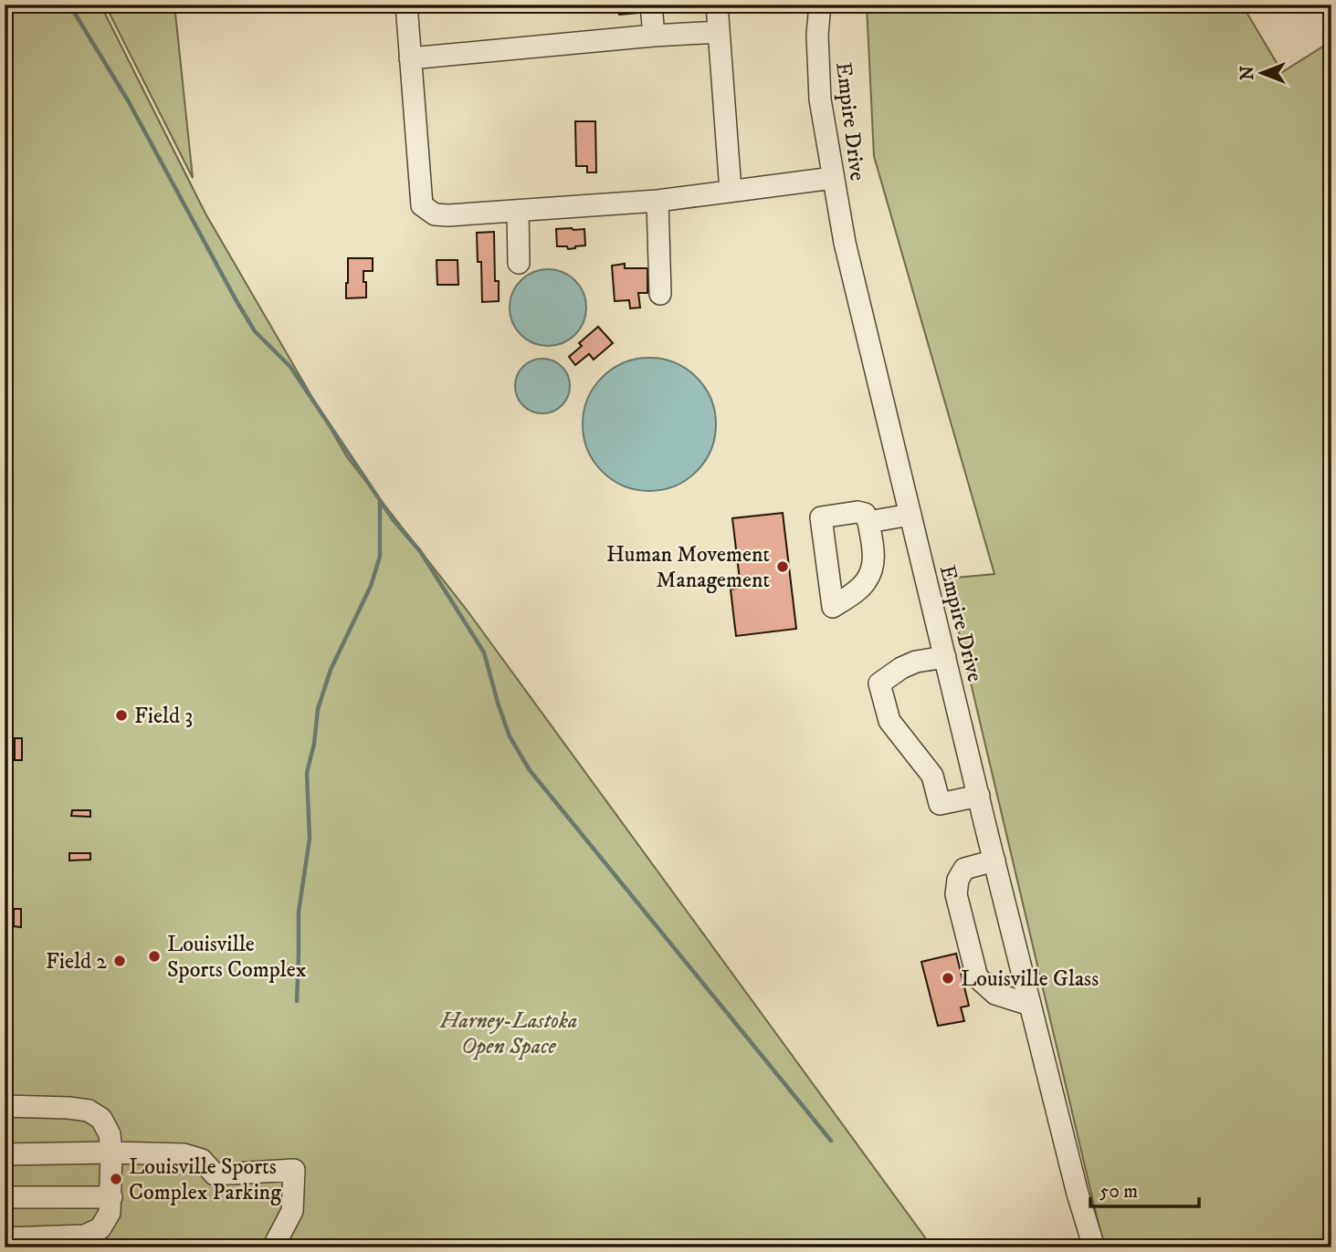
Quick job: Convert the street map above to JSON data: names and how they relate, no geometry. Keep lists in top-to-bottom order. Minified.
{"streets":{"street":["Empire Drive"]},"parks":["Harney-Lastoka Open Space"],"places":["Human Movement Management","Field 3","Louisville Sports Complex","Field 2","Louisville Glass","Louisville Sports Complex Parking"],"scale_bar":"50 m","north":"left"}
